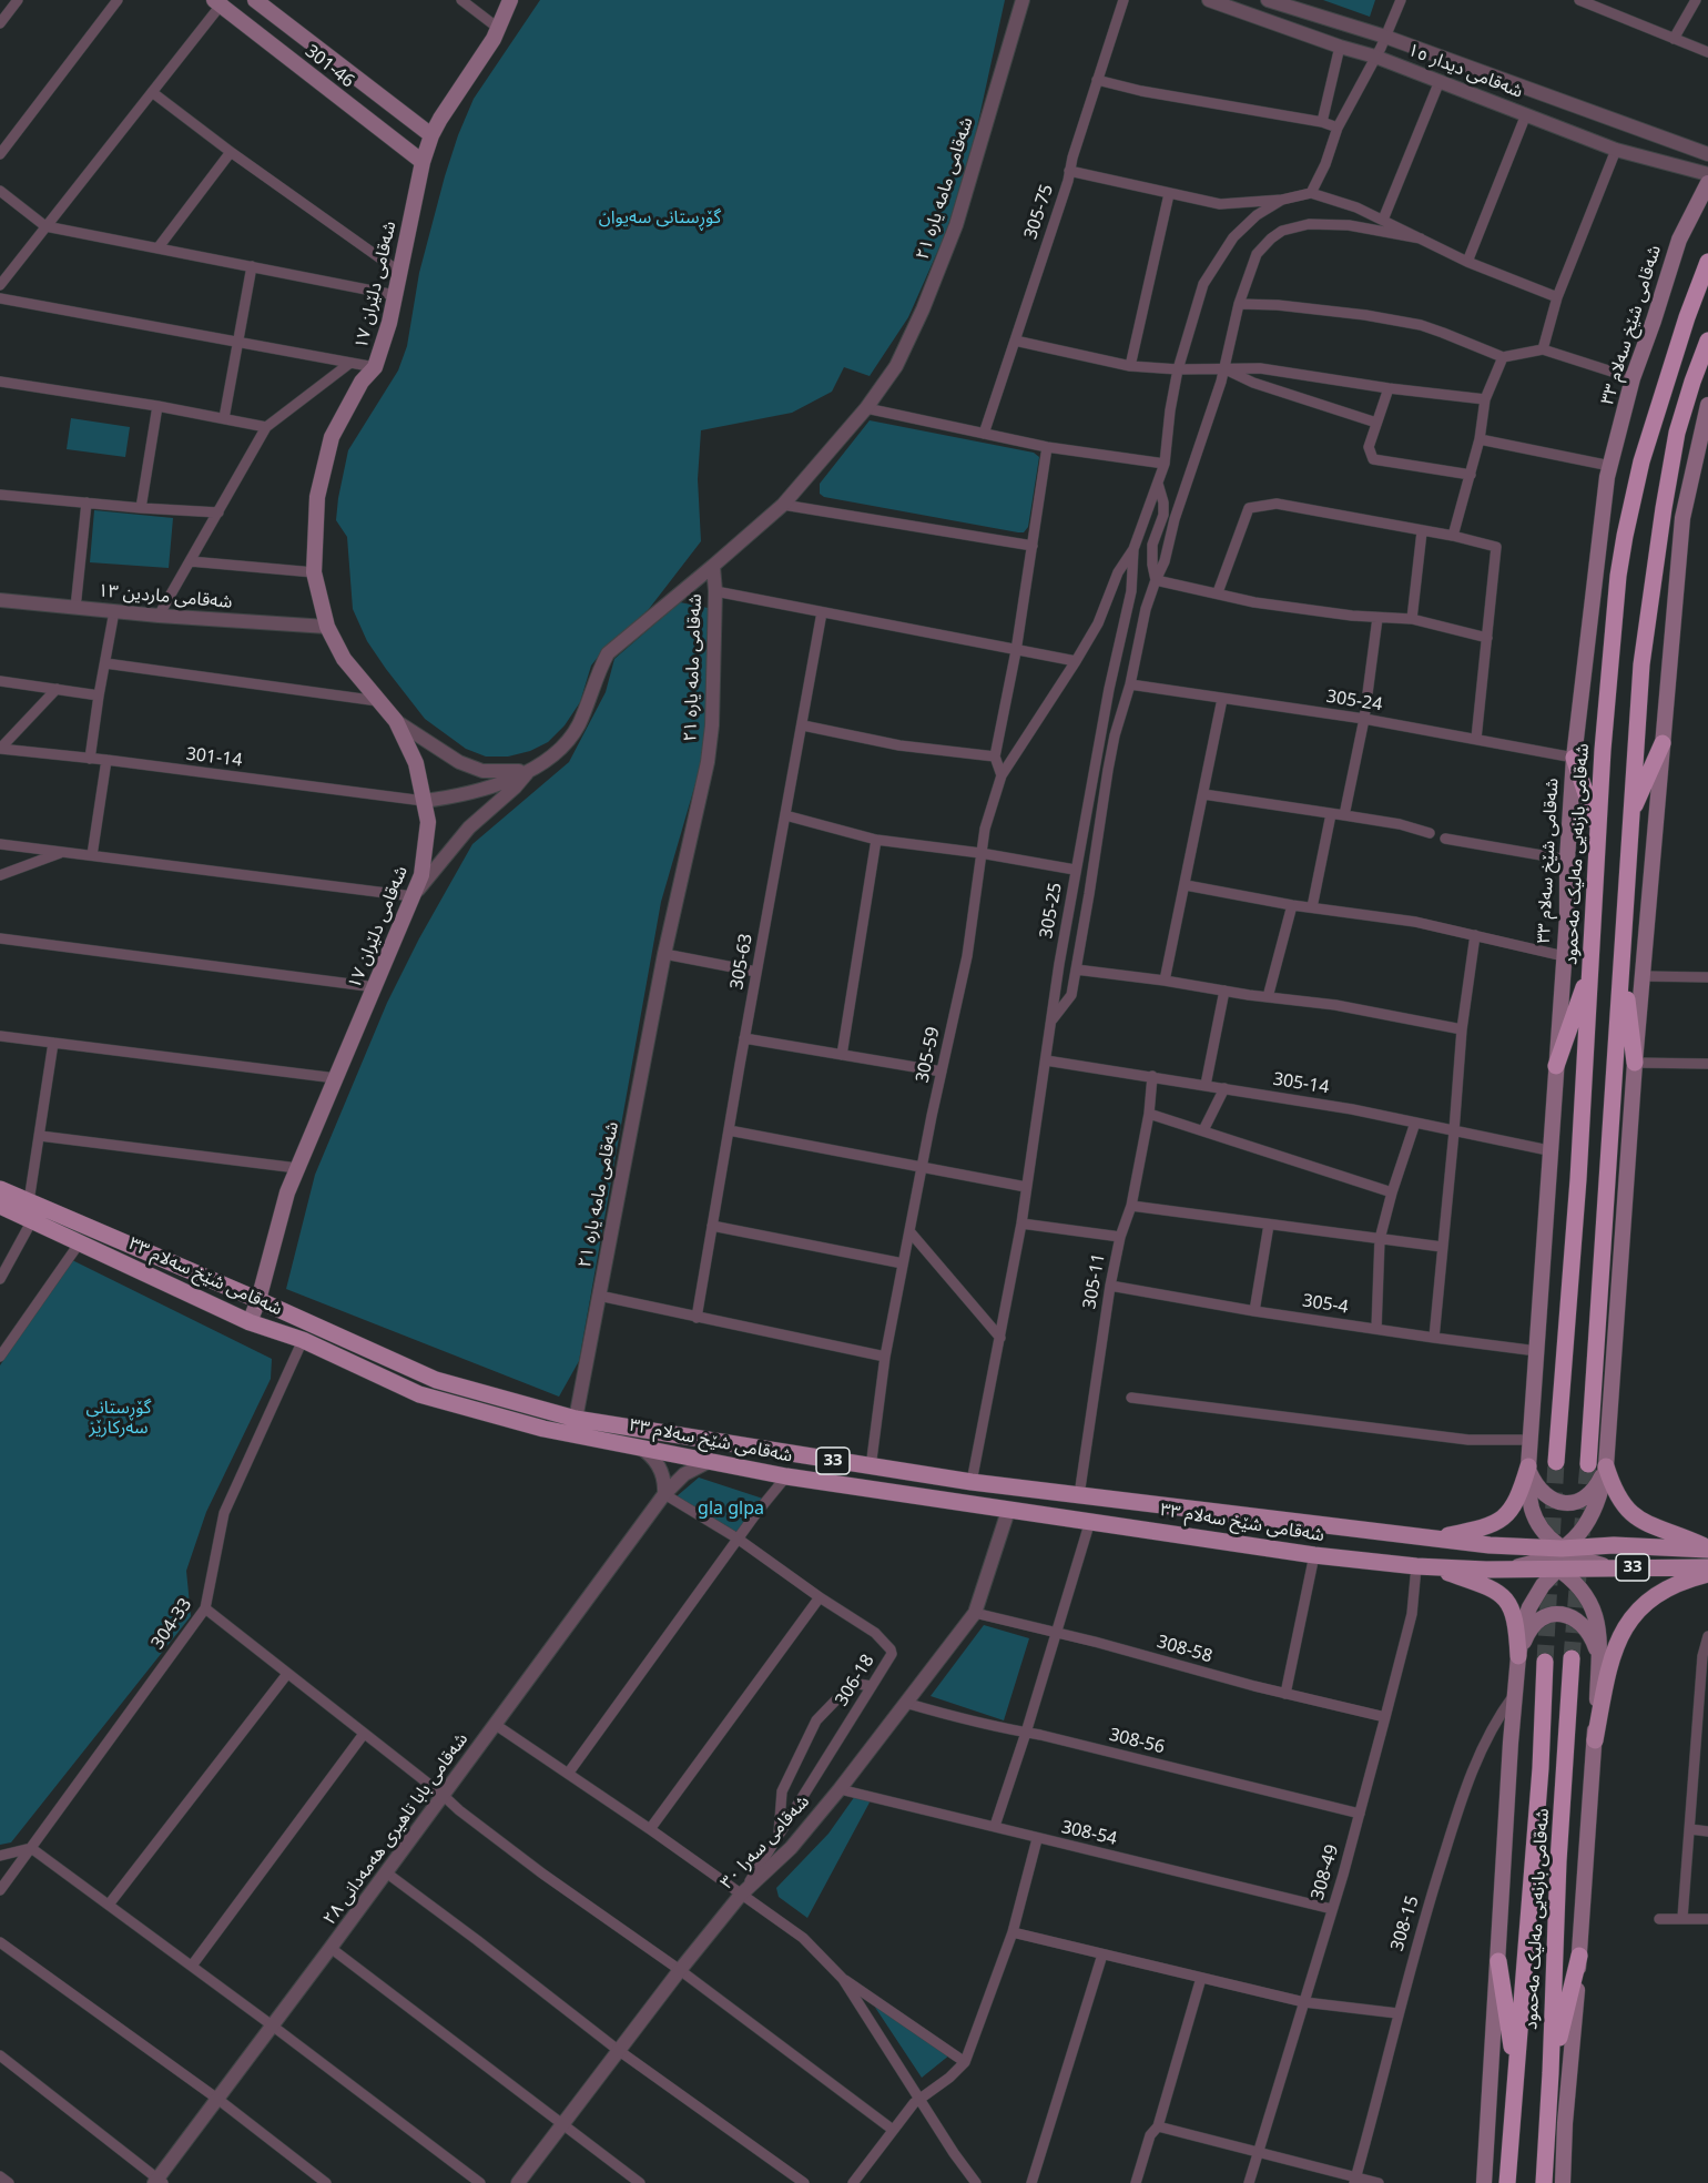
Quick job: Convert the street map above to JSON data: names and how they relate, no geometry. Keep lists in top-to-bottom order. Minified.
{"streets":{"highway":["شەقامی بازنەیی مەلیک مەحمود"],"main road":["301-46","شەقامی دلێران ١٧","شەقامی شێخ سەلام ٣٣","33"],"street":["شەقامی دیدار ١٥","شەقامی مامە یارە ٢١","305-75","شەقامی ماردین ١٣","305-24","301-14","305-25","305-63","305-59","305-14","305-11","305-4","304-33","308-58","306-18","308-56","شەقامی بابا تاهیری هەمەدانی ٢٨","308-54","شەقامی سەرا ٣٠","308-49","308-15"]},"crossings":[["301-46","شەقامی دلێران ١٧"],["شەقامی مامە یارە ٢١","شەقامی شێخ سەلام ٣٣"],["شەقامی دلێران ١٧","شەقامی شێخ سەلام ٣٣"],["شەقامی دلێران ١٧","شەقامی ماردین ١٣"],["شەقامی دلێران ١٧","301-14"],["شەقامی شێخ سەلام ٣٣","305-24"],["شەقامی شێخ سەلام ٣٣","305-25"],["شەقامی شێخ سەلام ٣٣","305-59"],["شەقامی شێخ سەلام ٣٣","305-14"],["شەقامی شێخ سەلام ٣٣","305-11"],["شەقامی شێخ سەلام ٣٣","305-4"],["شەقامی شێخ سەلام ٣٣","304-33"],["شەقامی شێخ سەلام ٣٣","شەقامی بابا تاهیری هەمەدانی ٢٨"],["شەقامی شێخ سەلام ٣٣","شەقامی سەرا ٣٠"],["شەقامی شێخ سەلام ٣٣","308-49"],["305-25","305-59"],["305-25","305-14"],["305-14","305-11"],["305-11","305-4"],["308-58","شەقامی سەرا ٣٠"],["308-58","308-49"],["306-18","شەقامی بابا تاهیری هەمەدانی ٢٨"],["306-18","شەقامی سەرا ٣٠"],["308-56","شەقامی سەرا ٣٠"],["308-56","308-49"],["308-54","شەقامی سەرا ٣٠"],["308-54","308-49"]],"parks":["گۆڕستانی سەیوان","گۆڕستانی سەرکارێز","gla glpa"]}
